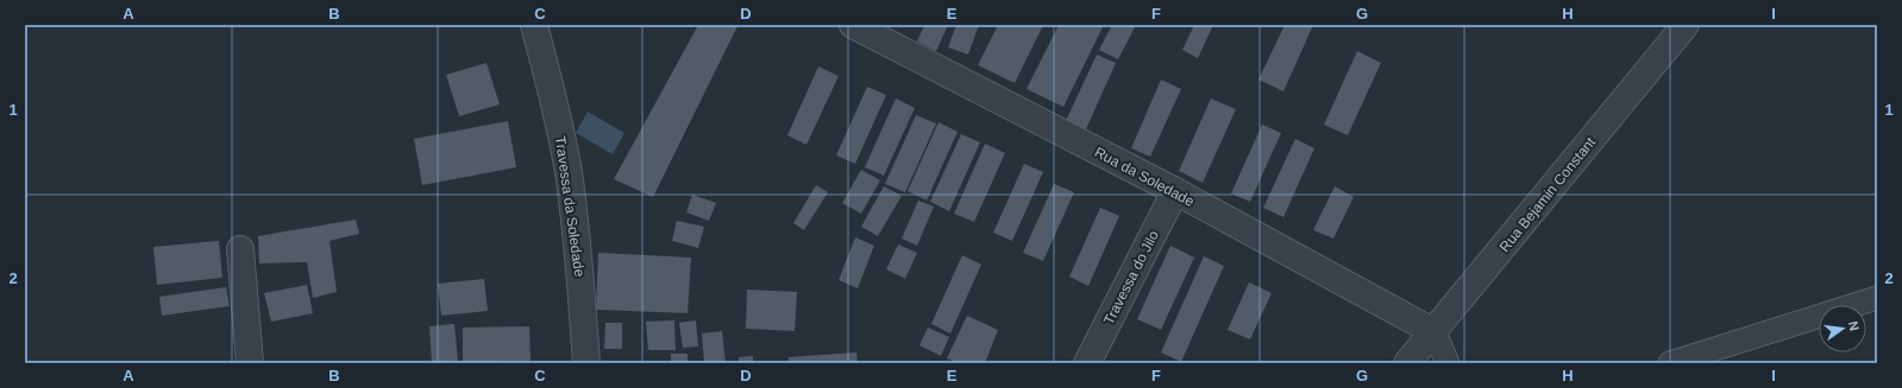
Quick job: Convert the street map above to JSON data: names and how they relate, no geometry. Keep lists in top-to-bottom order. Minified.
{"streets":{"street":["Rua da Soledade","Rua Bejamin Constant","Travessa da Soledade","Travessa do Jilo"]},"crossings":[["Rua da Soledade","Rua Bejamin Constant"],["Rua da Soledade","Travessa do Jilo"]],"north":"right","grid":{"columns":["A","B","C","D","E","F","G","H","I"],"rows":["1","2"]}}
